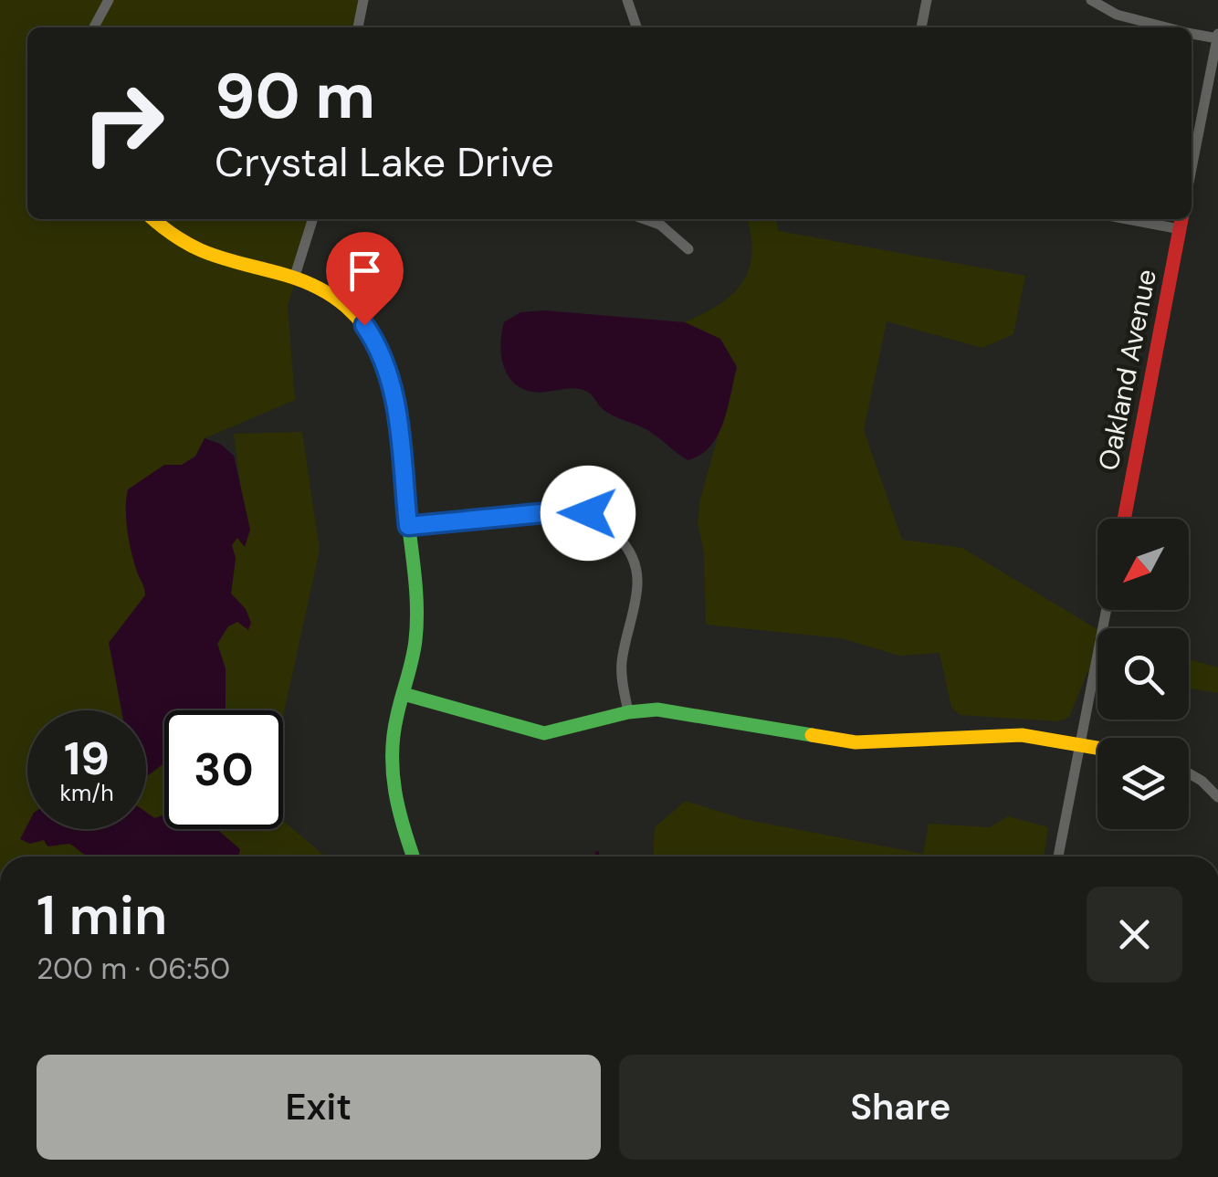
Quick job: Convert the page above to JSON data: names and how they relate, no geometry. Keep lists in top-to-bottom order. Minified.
{"streets":{"street":["Oakland Avenue"]},"north":"bottom left","page":{"turn":["90 m","Crystal Lake Drive"],"speed":"19 km/h","limit":"30","heading":["1 min","200 m · 06:50"],"buttons":["Exit","Share"]}}
